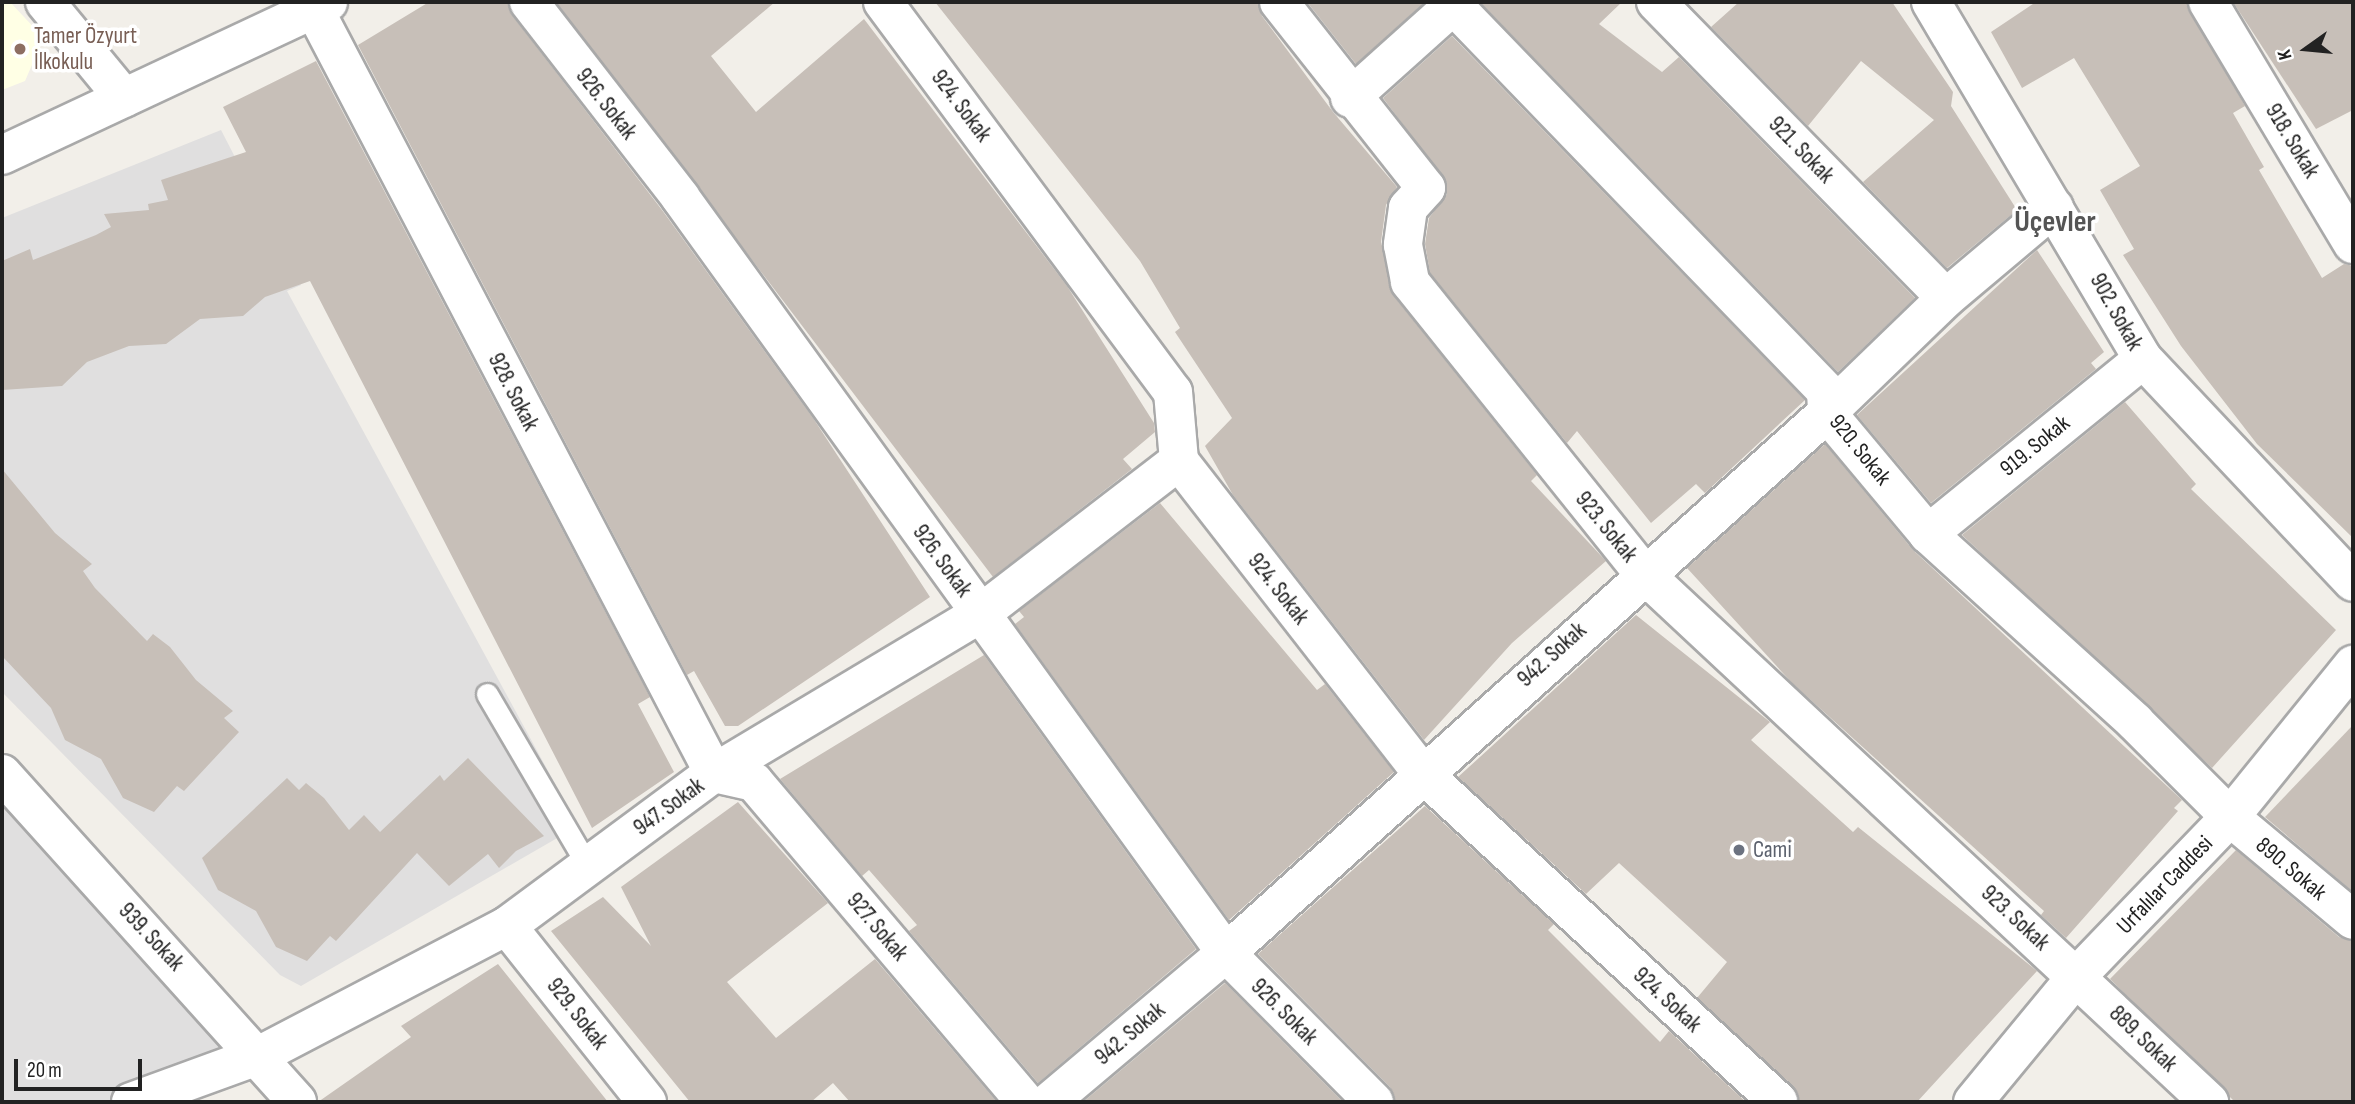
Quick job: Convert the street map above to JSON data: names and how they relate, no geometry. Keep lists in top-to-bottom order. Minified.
{"streets":{"street":["926. Sokak","924. Sokak","918. Sokak","921. Sokak","902. Sokak","928. Sokak","919. Sokak","920. Sokak","923. Sokak","942. Sokak","947. Sokak","890. Sokak","Urfalılar Caddesi","927. Sokak","939. Sokak","929. Sokak","889. Sokak"]},"crossings":[["926. Sokak","942. Sokak"],["926. Sokak","947. Sokak"],["924. Sokak","942. Sokak"],["924. Sokak","947. Sokak"],["921. Sokak","942. Sokak"],["902. Sokak","919. Sokak"],["902. Sokak","942. Sokak"],["928. Sokak","947. Sokak"],["928. Sokak","927. Sokak"],["919. Sokak","920. Sokak"],["920. Sokak","942. Sokak"],["920. Sokak","890. Sokak"],["920. Sokak","Urfalılar Caddesi"],["923. Sokak","942. Sokak"],["923. Sokak","Urfalılar Caddesi"],["923. Sokak","889. Sokak"],["947. Sokak","927. Sokak"],["947. Sokak","939. Sokak"],["947. Sokak","929. Sokak"],["890. Sokak","Urfalılar Caddesi"],["Urfalılar Caddesi","889. Sokak"]],"districts":["Üçevler"],"places":["Tamer Özyurt İlkokulu","Cami"],"scale_bar":"20 m","north":"left"}
